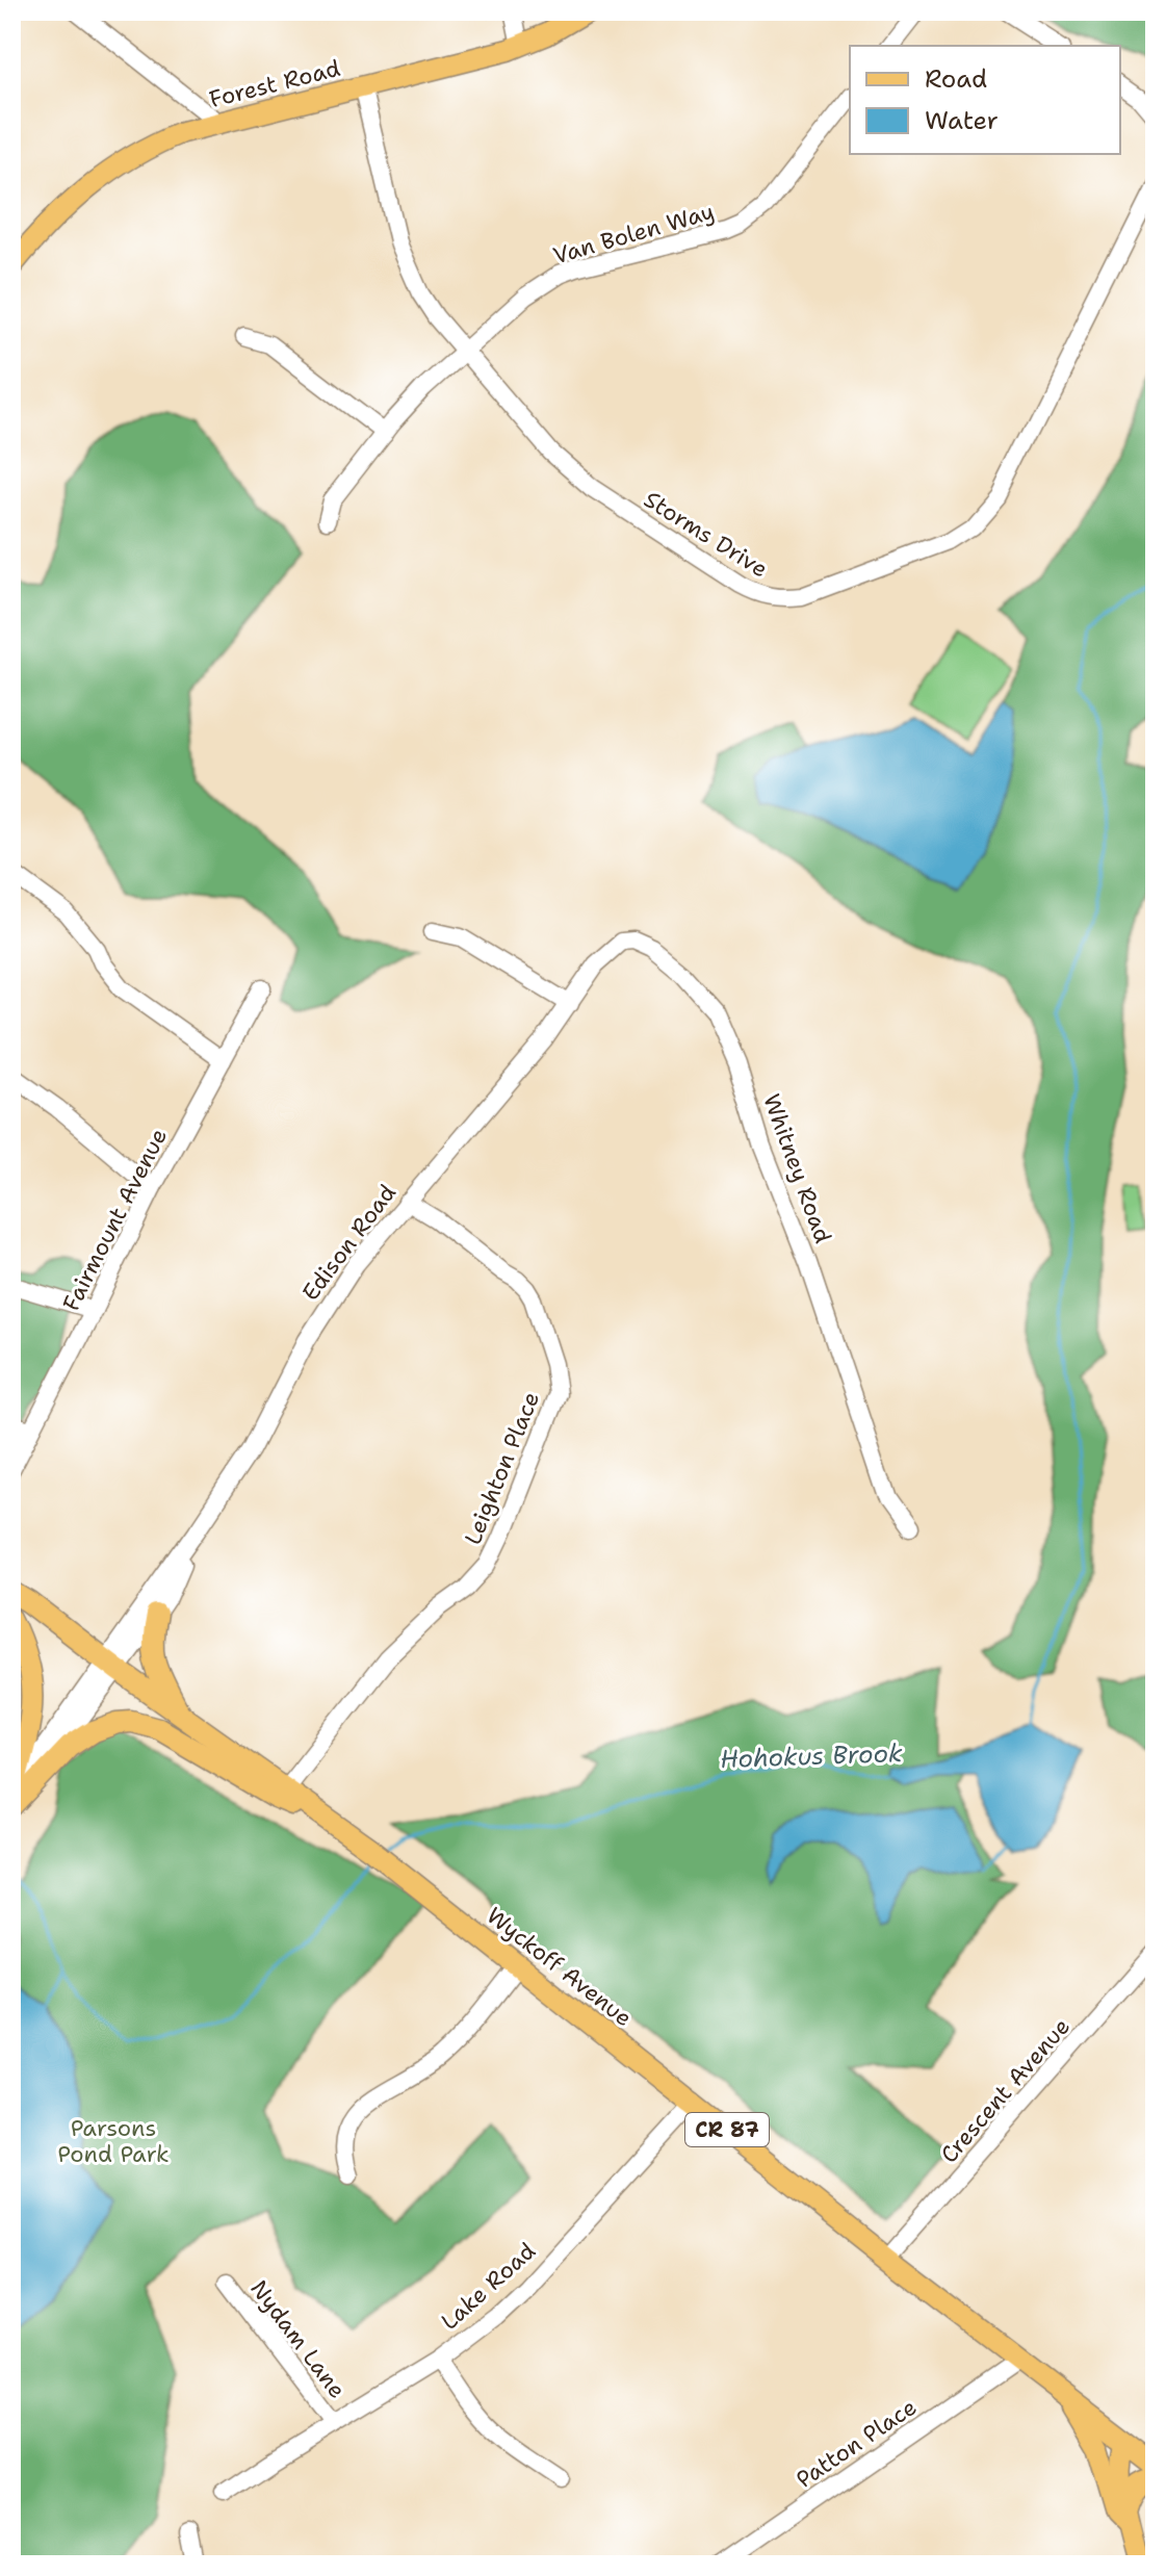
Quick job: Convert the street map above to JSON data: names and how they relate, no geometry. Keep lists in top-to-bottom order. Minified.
{"streets":{"main road":["Forest Road","Wyckoff Avenue","CR 87"],"street":["Van Bolen Way","Storms Drive","Whitney Road","Fairmount Avenue","Edison Road","Leighton Place","Crescent Avenue","Lake Road","Nydam Lane","Patton Place"]},"crossings":[["Forest Road","Storms Drive"],["Van Bolen Way","Storms Drive"],["Whitney Road","Edison Road"],["Edison Road","Leighton Place"],["Edison Road","Wyckoff Avenue"],["Leighton Place","Wyckoff Avenue"],["Wyckoff Avenue","Crescent Avenue"],["Wyckoff Avenue","Lake Road"],["Wyckoff Avenue","Patton Place"],["Lake Road","Nydam Lane"]],"water":["Hohokus Brook"],"parks":["Parsons Pond Park"],"legend":["Road","Water"]}
